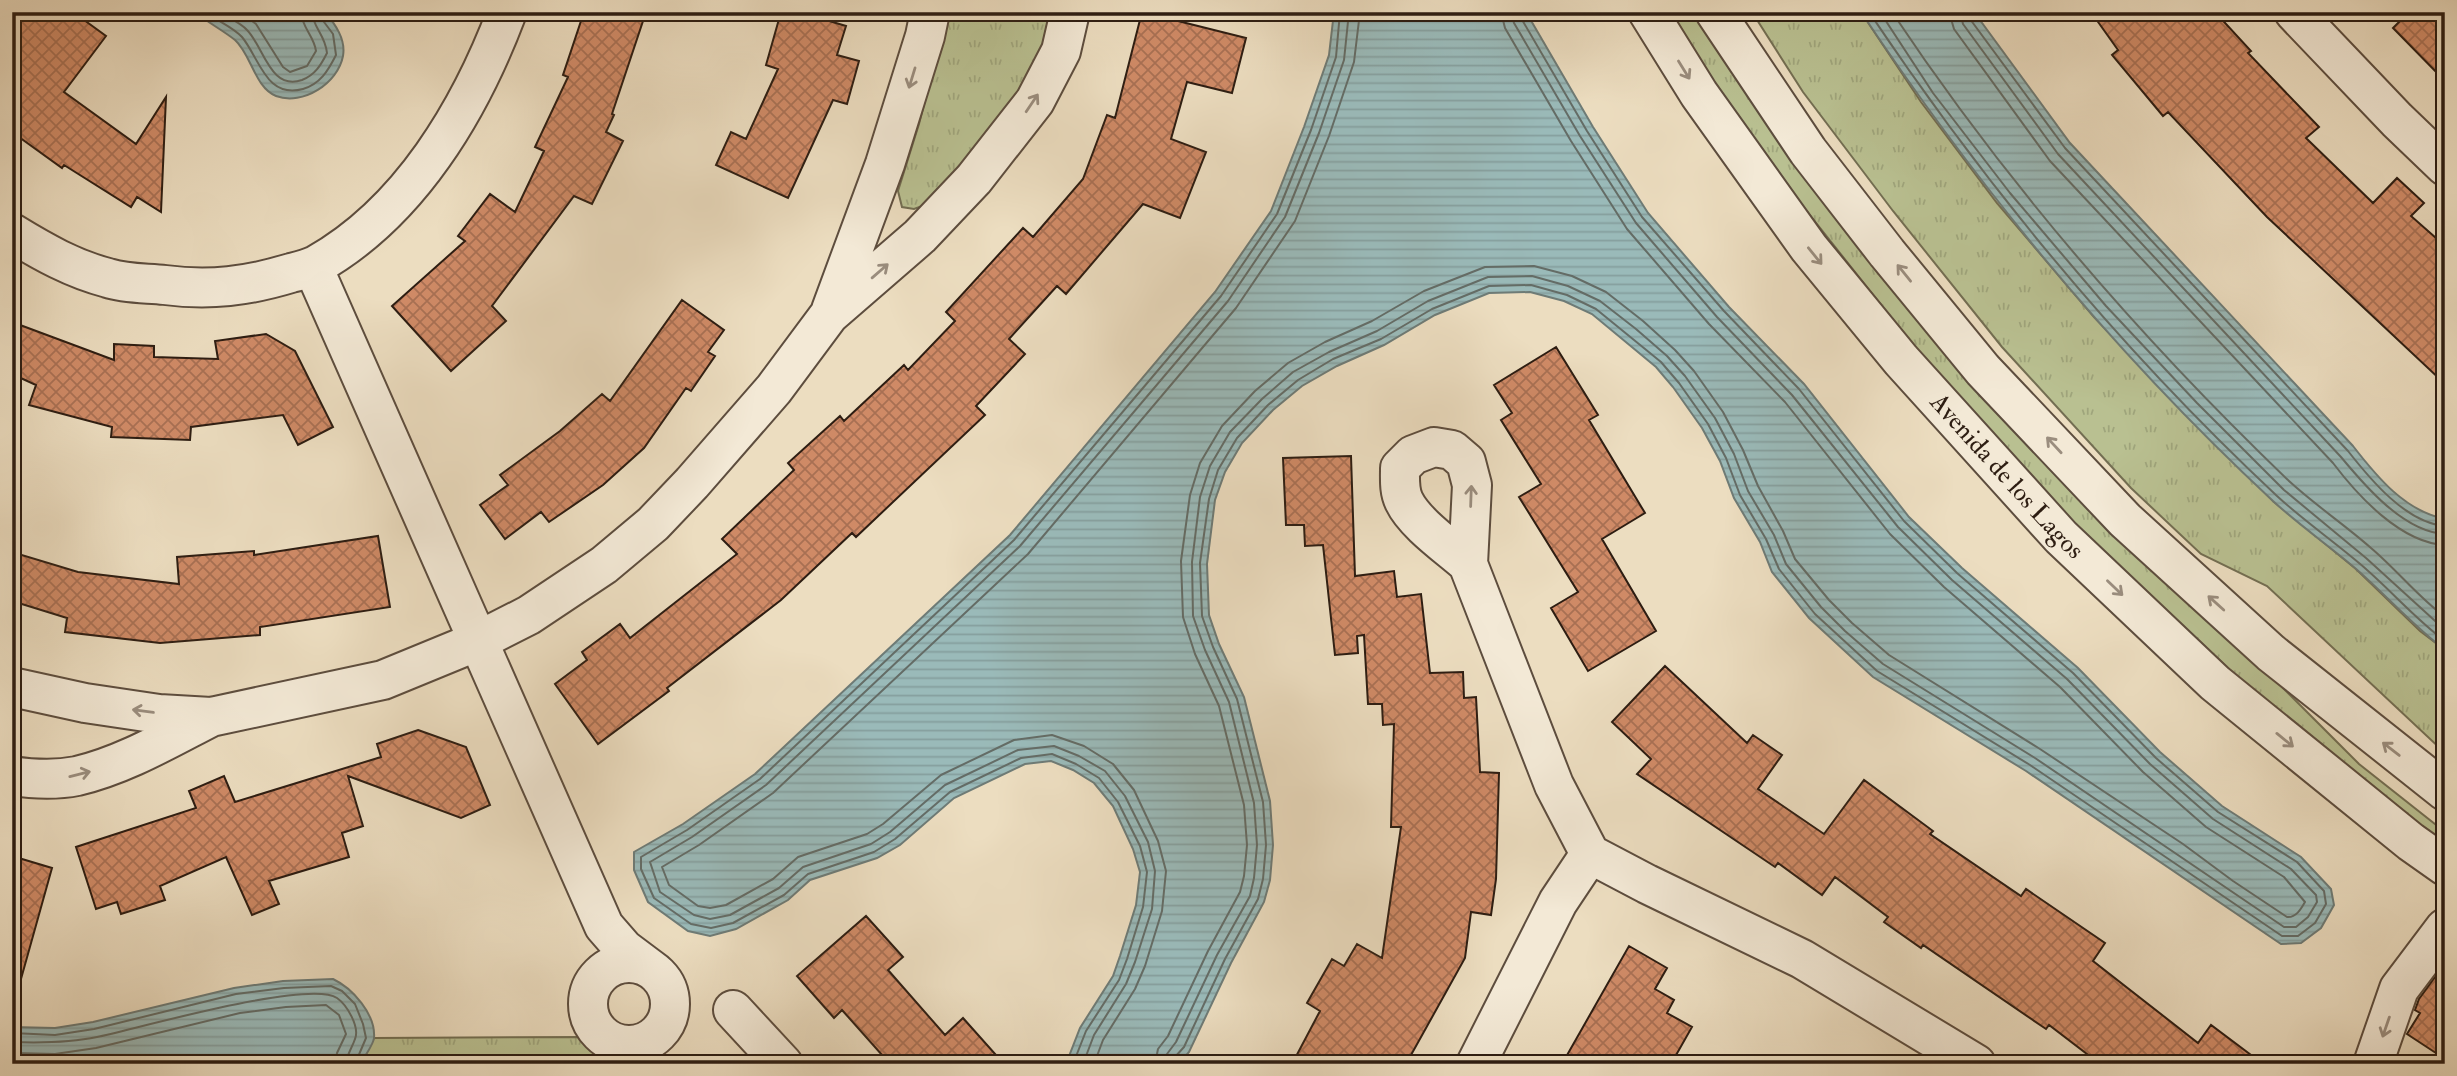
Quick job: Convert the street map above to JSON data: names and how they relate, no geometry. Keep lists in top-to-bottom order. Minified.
{"streets":{"street":["Avenida de los Lagos"]}}
